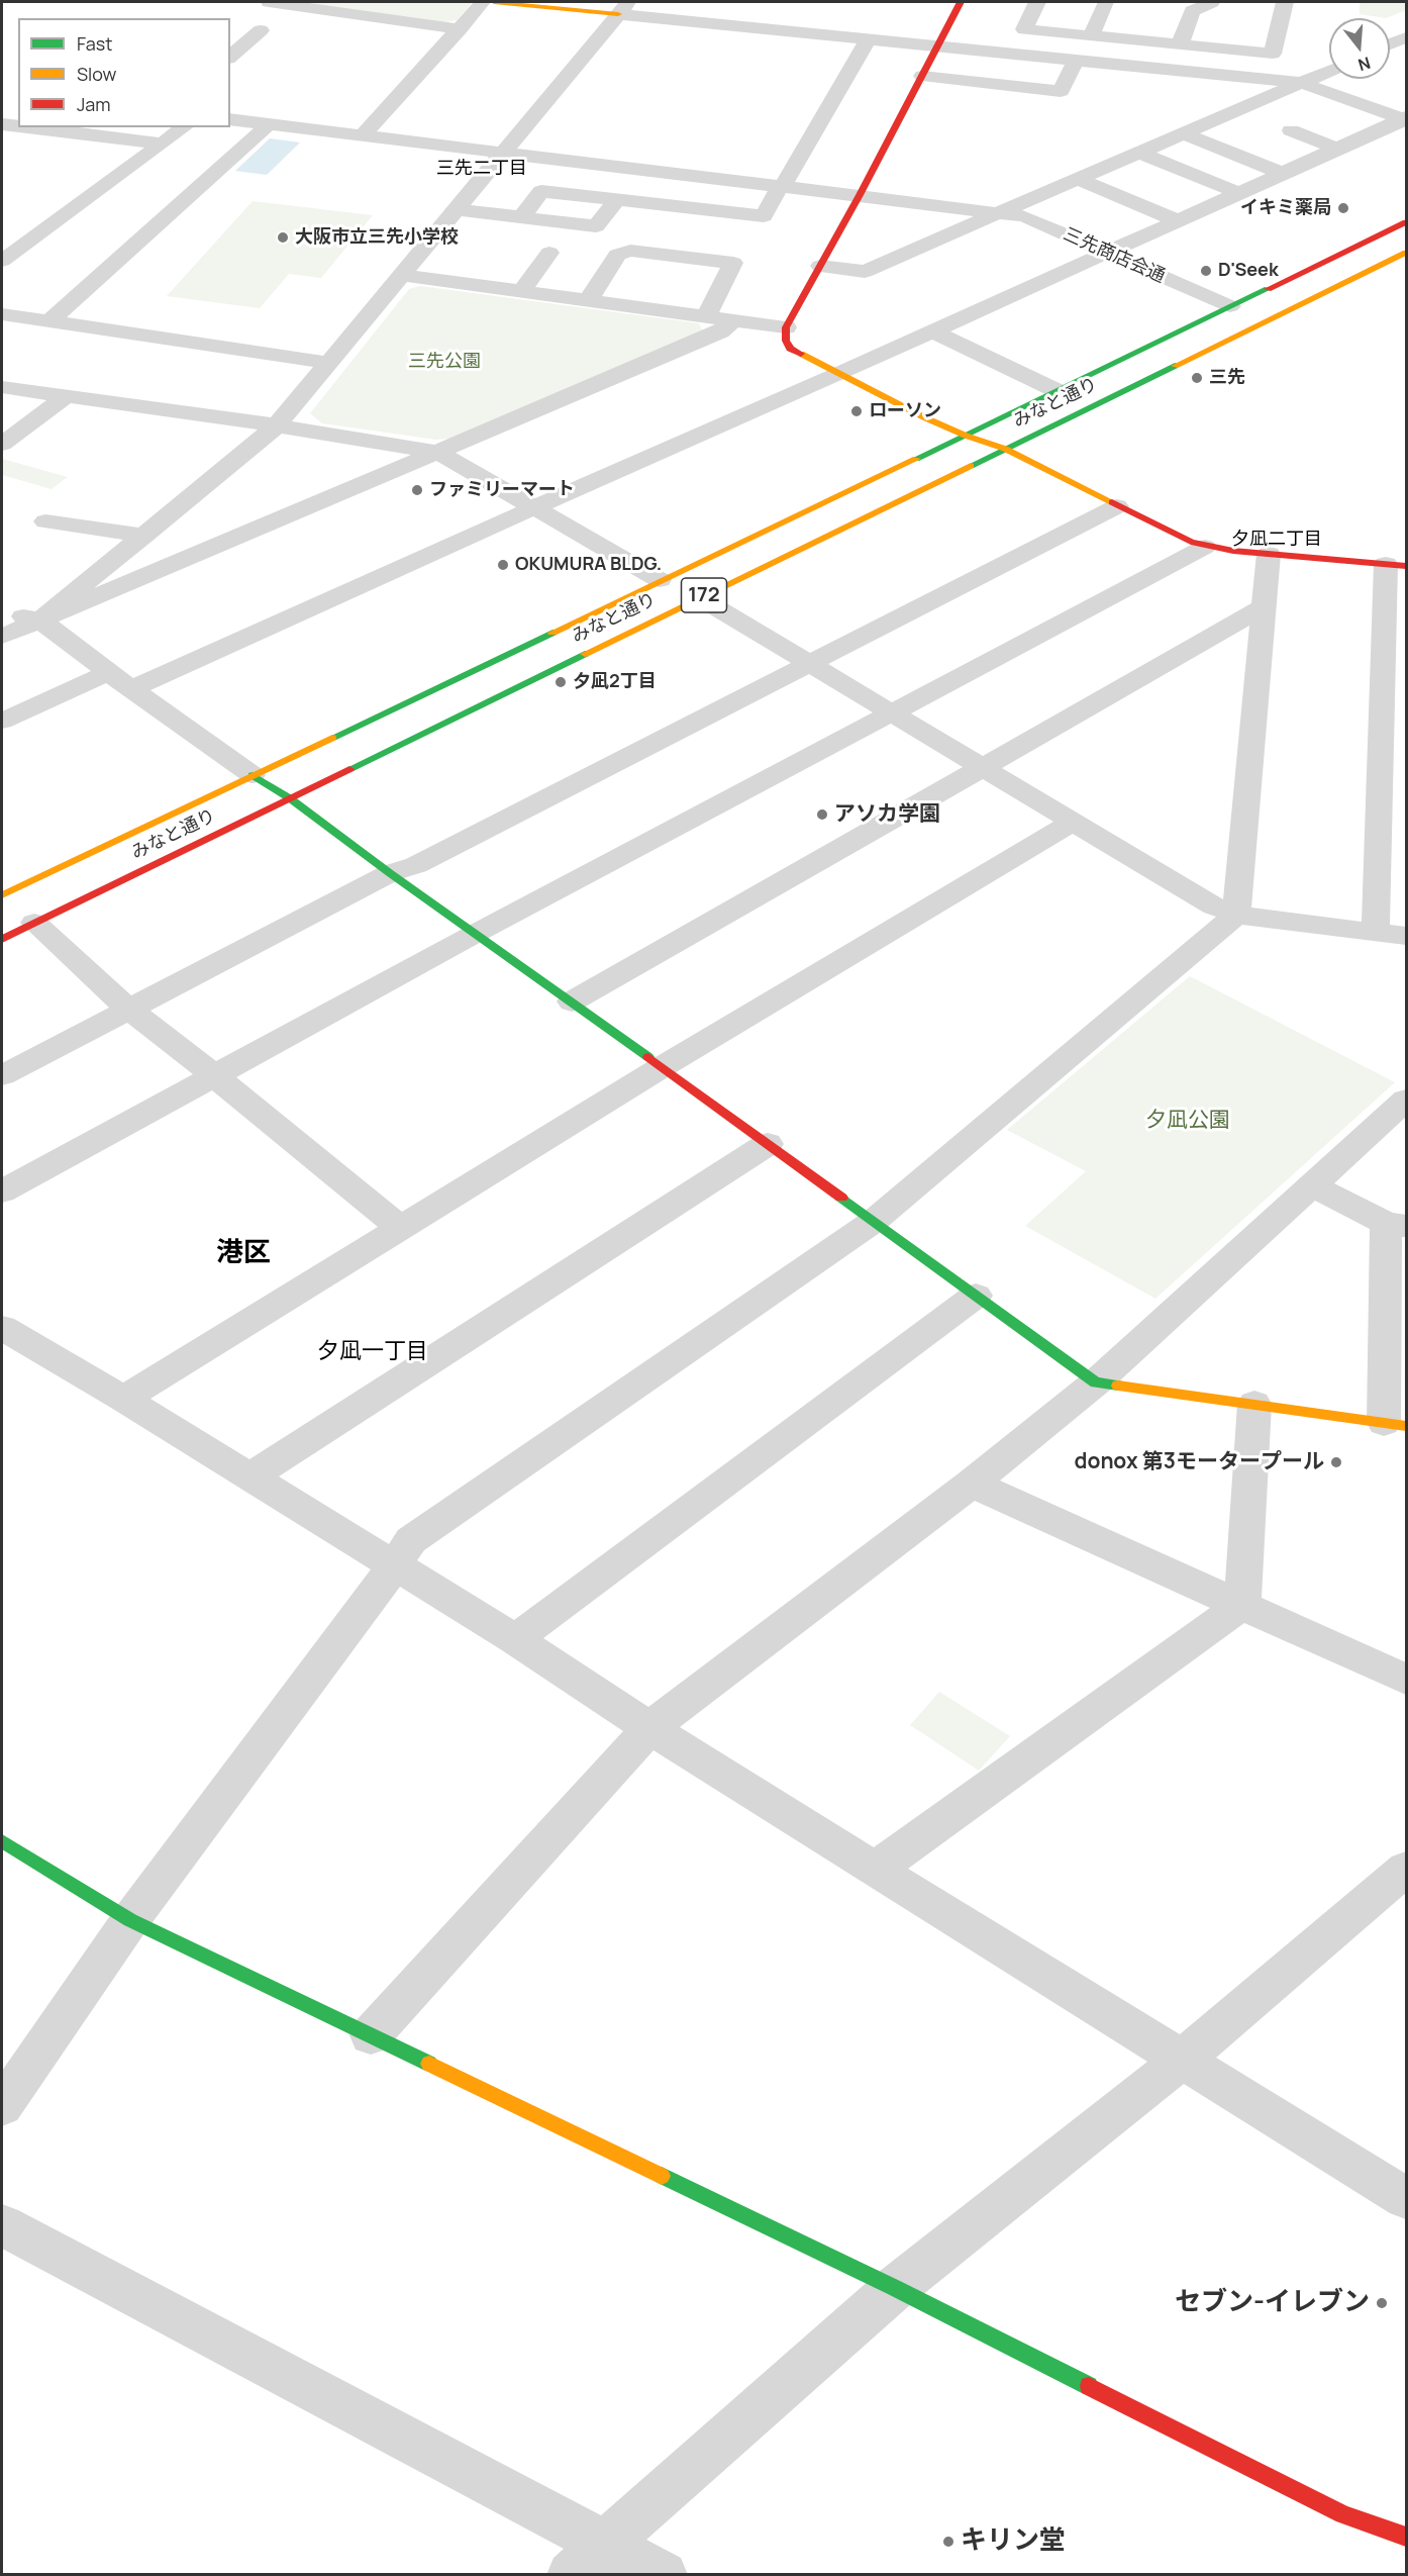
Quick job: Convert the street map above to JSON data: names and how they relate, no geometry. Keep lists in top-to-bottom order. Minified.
{"streets":{"main road":["みなと通り","172"],"street":["三先商店会通"]},"crossings":[["三先商店会通","みなと通り"]],"districts":["三先二丁目","夕凪二丁目","港区","夕凪一丁目"],"parks":["三先公園","夕凪公園"],"places":["イキミ薬局","大阪市立三先小学校","D'Seek","三先","ローソン","ファミリーマート","OKUMURA BLDG.","夕凪2丁目","アソカ学園","donox 第3モータープール","セブン-イレブン","キリン堂"],"legend":["Fast","Slow","Jam"],"north":"bottom"}
